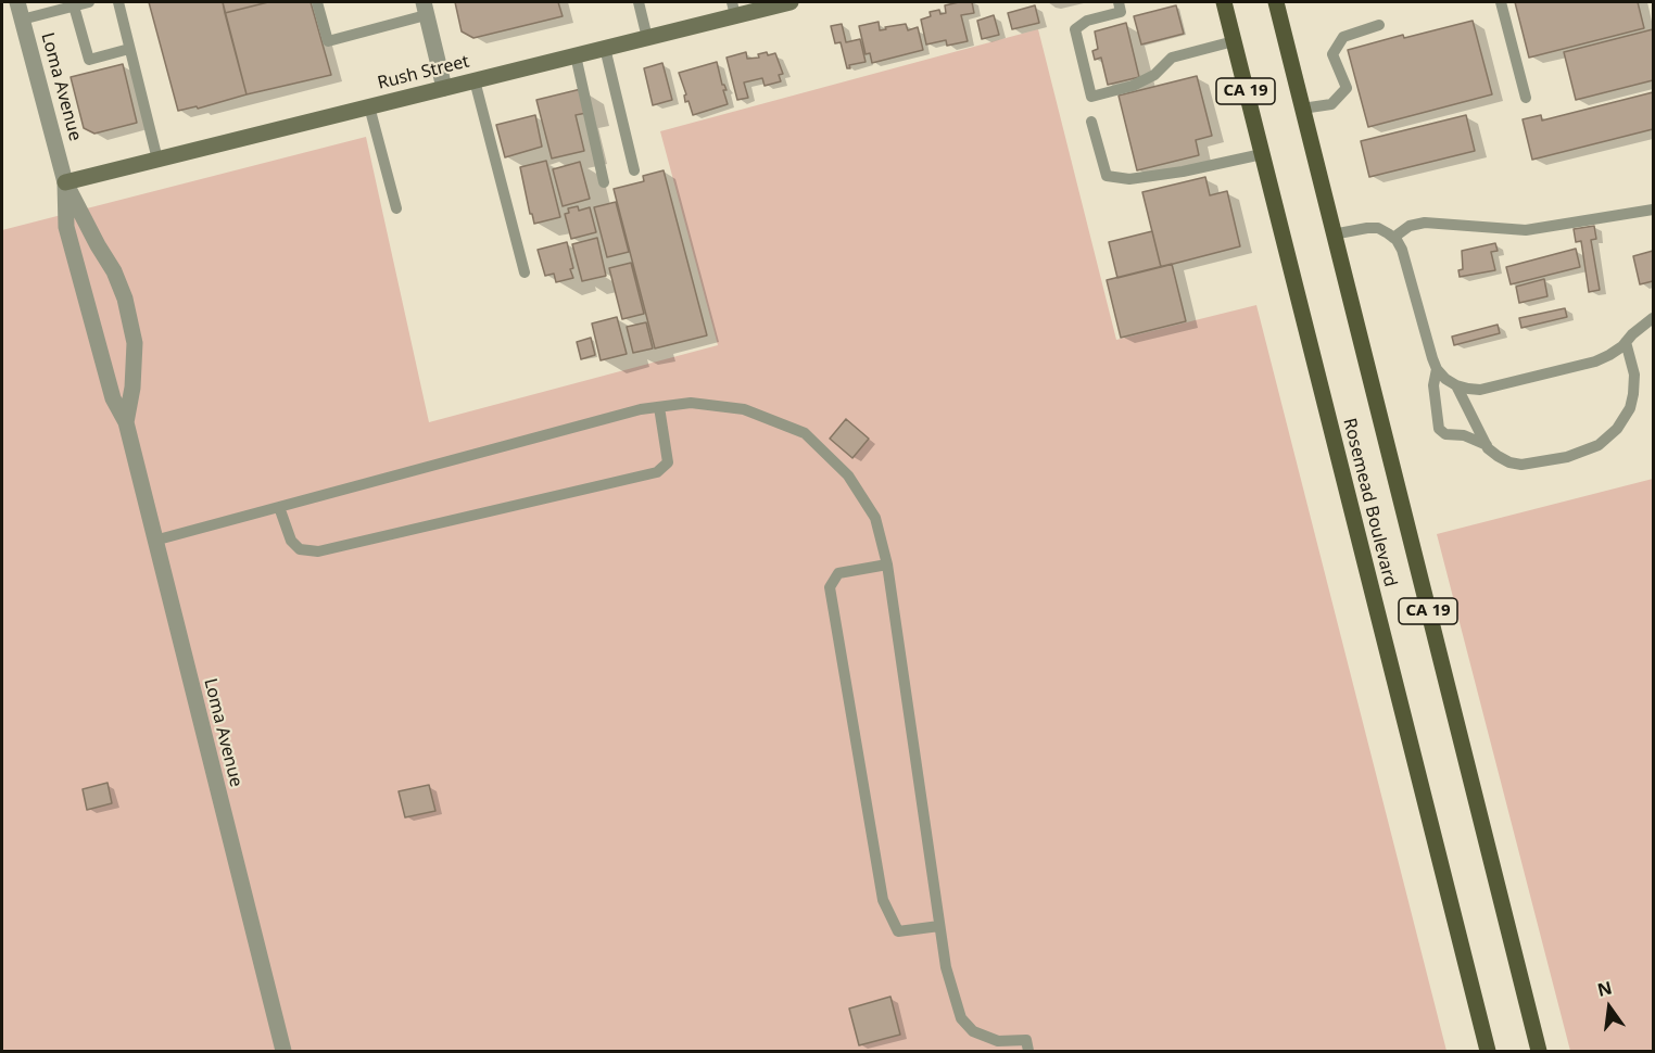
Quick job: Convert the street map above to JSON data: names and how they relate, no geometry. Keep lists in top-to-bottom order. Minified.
{"streets":{"main road":["CA 19","Rosemead Boulevard"],"street":["Rush Street","Loma Avenue"]},"crossings":[["Rush Street","Loma Avenue"]],"north":"top"}
